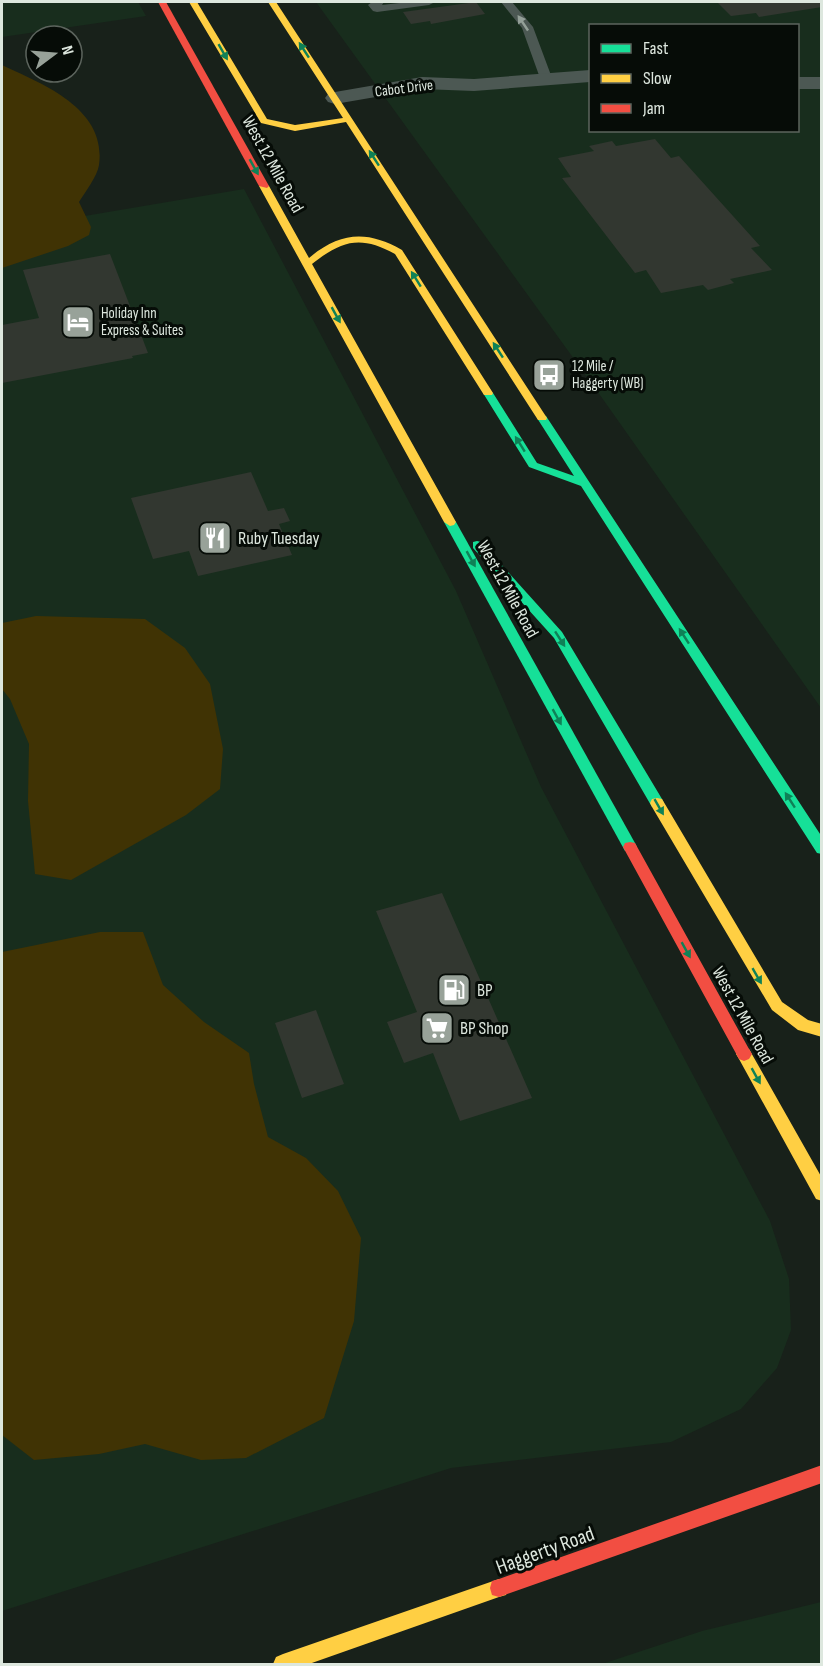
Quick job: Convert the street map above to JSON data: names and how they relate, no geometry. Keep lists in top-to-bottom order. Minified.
{"streets":{"main road":["West 12 Mile Road","Haggerty Road"],"street":["Cabot Drive"]},"places":{"hotel":["Holiday Inn Express & Suites"],"bus stop":["12 Mile / Haggerty (WB)"],"restaurant":["Ruby Tuesday"],"fuel station":["BP"],"supermarket":["BP Shop"]},"legend":["Fast","Slow","Jam"],"north":"right"}
